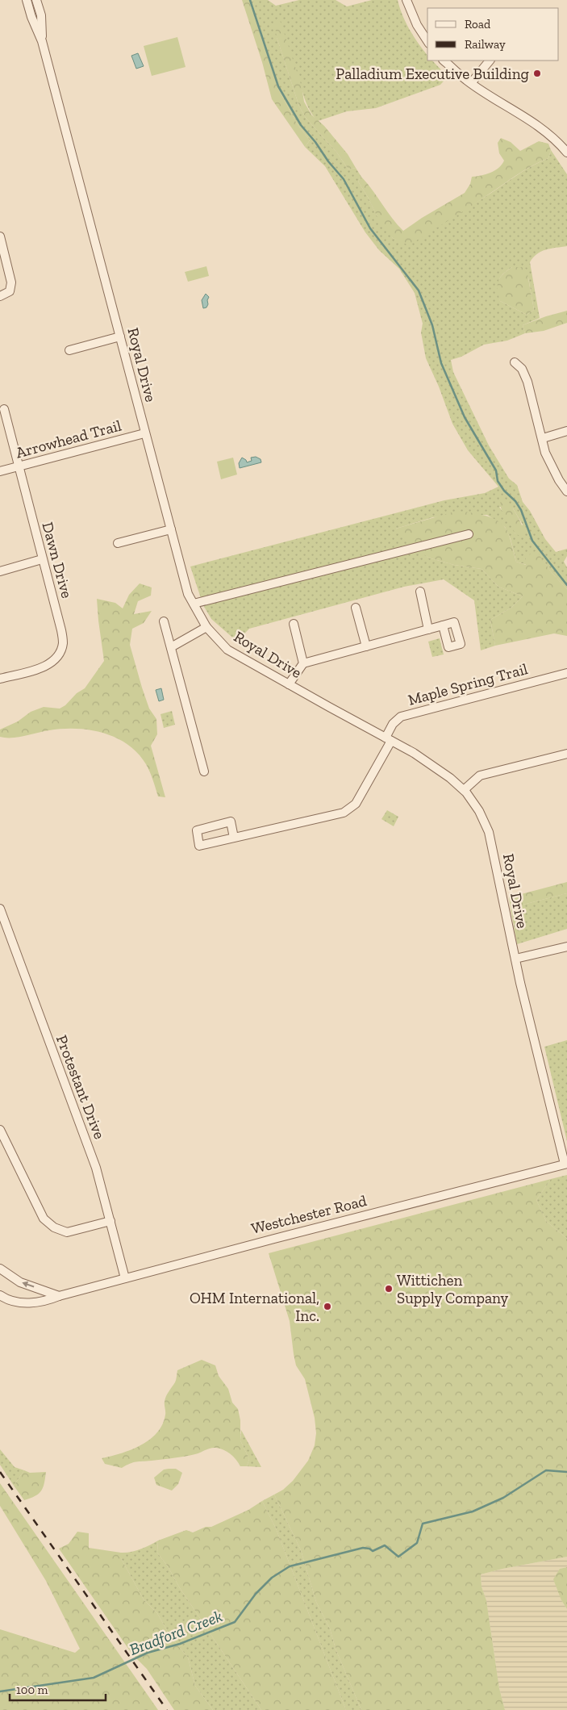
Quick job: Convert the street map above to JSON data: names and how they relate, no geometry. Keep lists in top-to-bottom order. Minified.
{"streets":{"street":["Royal Drive","Arrowhead Trail","Dawn Drive","Maple Spring Trail","Protestant Drive","Westchester Road"]},"crossings":[["Royal Drive","Arrowhead Trail"],["Royal Drive","Maple Spring Trail"],["Royal Drive","Westchester Road"],["Arrowhead Trail","Dawn Drive"],["Protestant Drive","Westchester Road"]],"water":["Bradford Creek"],"places":["Palladium Executive Building","Wittichen Supply Company","OHM International, Inc."],"legend":["Road","Railway"],"scale_bar":"100 m"}
